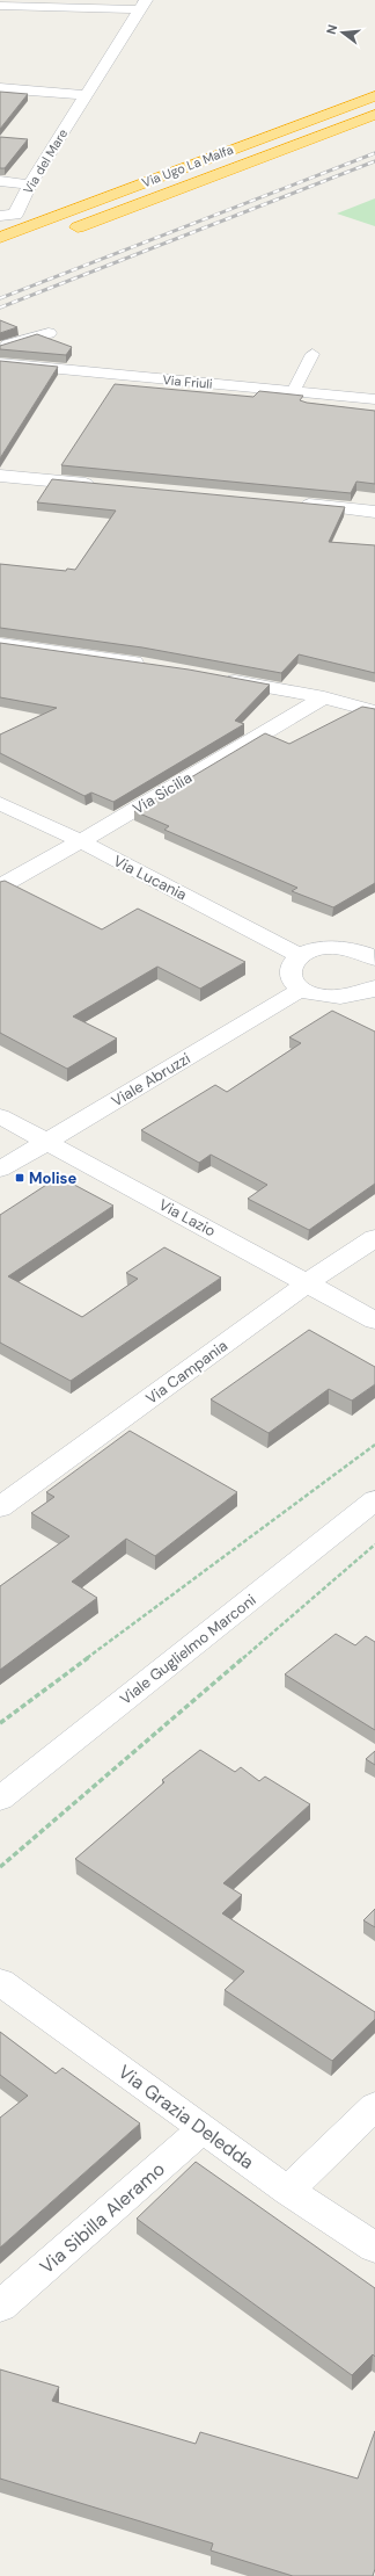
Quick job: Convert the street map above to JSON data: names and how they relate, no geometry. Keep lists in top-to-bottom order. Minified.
{"streets":{"highway":["Via Ugo La Malfa"],"street":["Via del Mare","Via Friuli","Via Sicilia","Via Lucania","Viale Abruzzi","Via Lazio","Via Campania","Viale Guglielmo Marconi","Via Grazia Deledda","Via Sibilla Aleramo"]},"crossings":[["Via Sicilia","Via Lucania"],["Viale Abruzzi","Via Lazio"],["Via Lazio","Via Campania"],["Via Grazia Deledda","Via Sibilla Aleramo"]],"places":{"transit":["Molise"]},"north":"left"}
